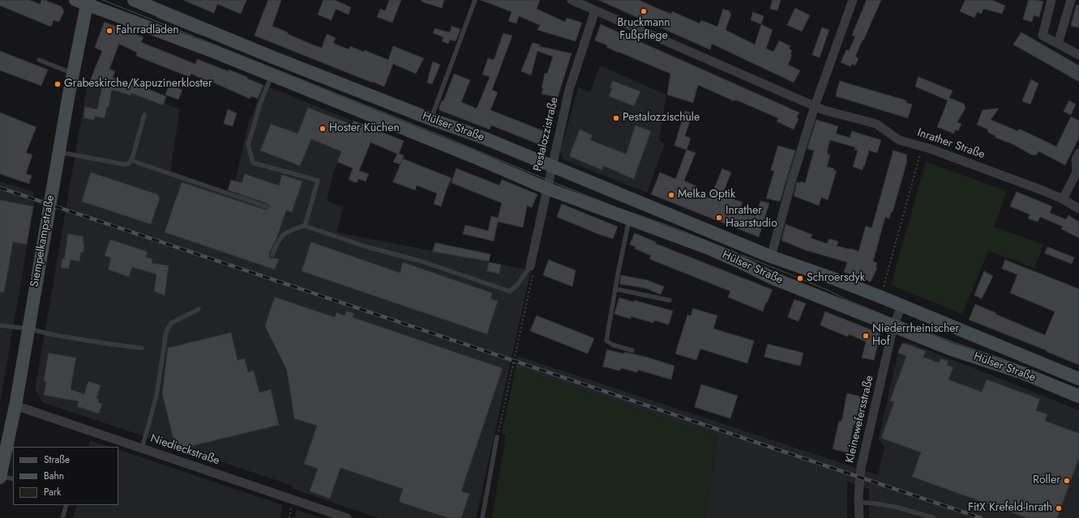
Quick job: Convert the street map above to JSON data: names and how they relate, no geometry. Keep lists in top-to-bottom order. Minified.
{"streets":{"street":["Hülser Straße","Pestalozzistraße","Inrather Straße","Siempelkampstraße","Kleinewefersstraße","Niedieckstraße"]},"crossings":[["Hülser Straße","Pestalozzistraße"],["Hülser Straße","Inrather Straße"],["Hülser Straße","Siempelkampstraße"],["Hülser Straße","Kleinewefersstraße"],["Pestalozzistraße","Inrather Straße"],["Siempelkampstraße","Niedieckstraße"]],"places":["Bruckmann Fußpflege","Fahrradladen","Grabeskirche/Kapuzinerkloster","Pestalozzischule","Hoster Küchen","Melka Optik","Inrather Haarstudio","Schroersdyk","Niederrheinischer Hof","Roller","FitX Krefeld-Inrath"],"legend":["Straße","Bahn","Park"]}
